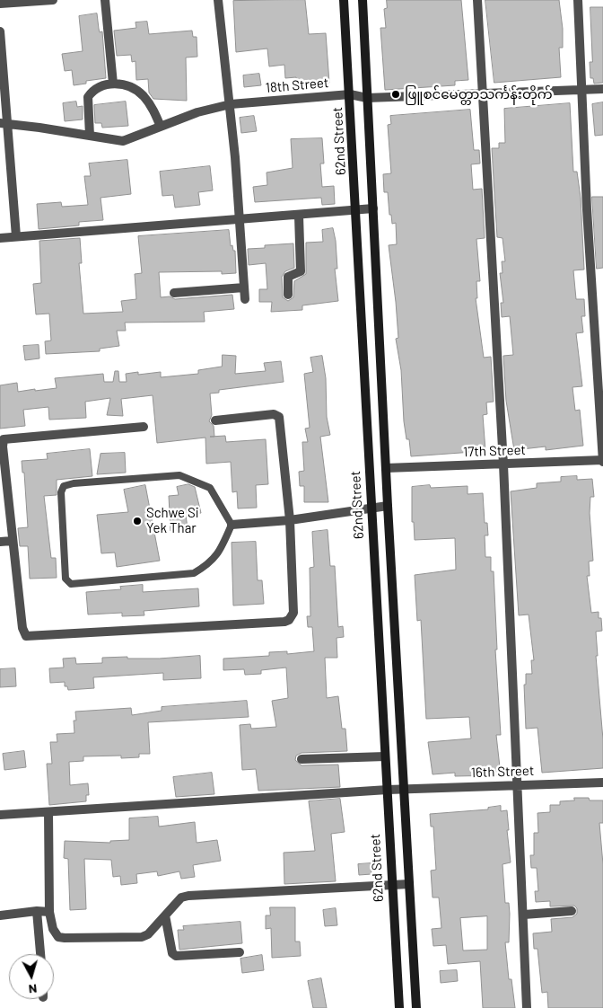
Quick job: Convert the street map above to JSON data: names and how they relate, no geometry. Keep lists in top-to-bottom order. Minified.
{"streets":{"main road":["62nd Street"],"street":["18th Street","17th Street","16th Street"]},"crossings":[["18th Street","62nd Street"],["62nd Street","16th Street"]],"places":["ဖြူစင်မေတ္တာသင်္ကန်းတိုက်","Schwe Si Yek Thar"],"north":"bottom"}
